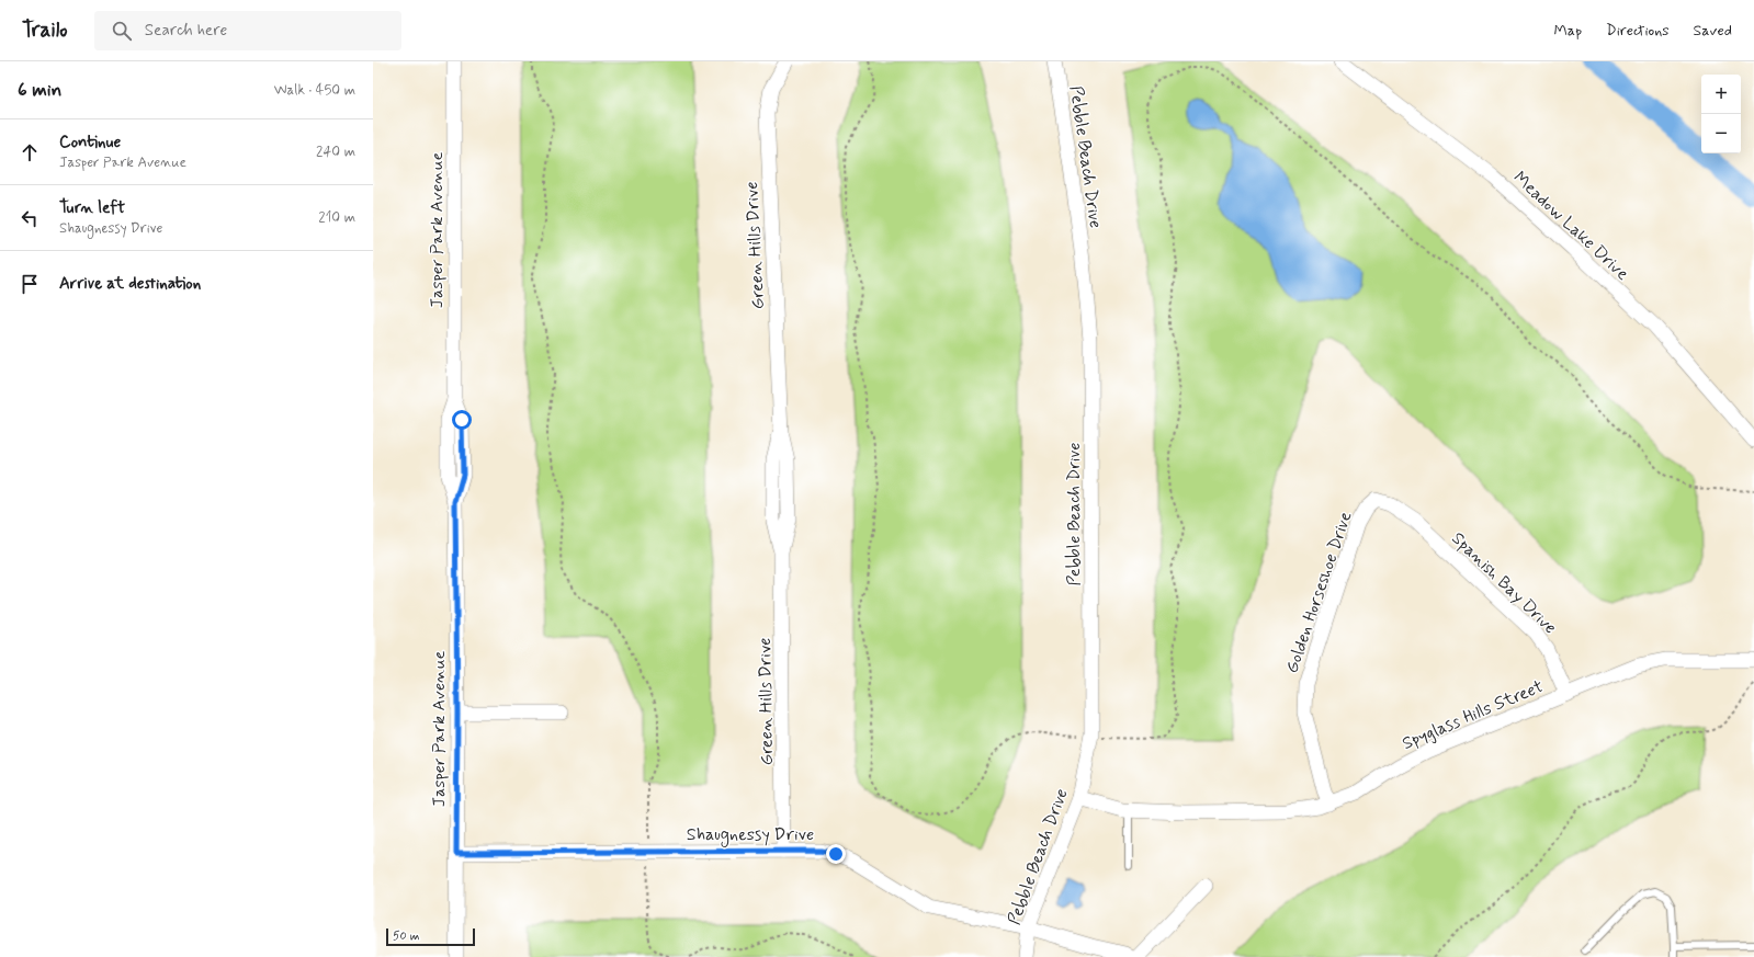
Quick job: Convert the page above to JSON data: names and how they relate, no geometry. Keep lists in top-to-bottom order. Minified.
{"streets":{"street":["Pebble Beach Drive","Meadow Lake Drive","Jasper Park Avenue","Green Hills Drive","Spanish Bay Drive","Golden Horseshoe Drive","Spyglass Hills Street","Shaugnessy Drive"]},"crossings":[["Pebble Beach Drive","Spyglass Hills Street"],["Pebble Beach Drive","Shaugnessy Drive"],["Jasper Park Avenue","Shaugnessy Drive"],["Green Hills Drive","Shaugnessy Drive"],["Spanish Bay Drive","Golden Horseshoe Drive"],["Spanish Bay Drive","Spyglass Hills Street"],["Golden Horseshoe Drive","Spyglass Hills Street"]],"scale_bar":"50 m","page":{"header":"Trailo","search":"Search here","nav":["Map","Directions","Saved"],"heading":["6 min","Walk · 450 m"],"map_buttons":["+","−"],"list":[["Continue","Jasper Park Avenue","240 m"],["Turn left","Shaugnessy Drive","210 m"],"Arrive at destination"],"scale":"50 m"}}
